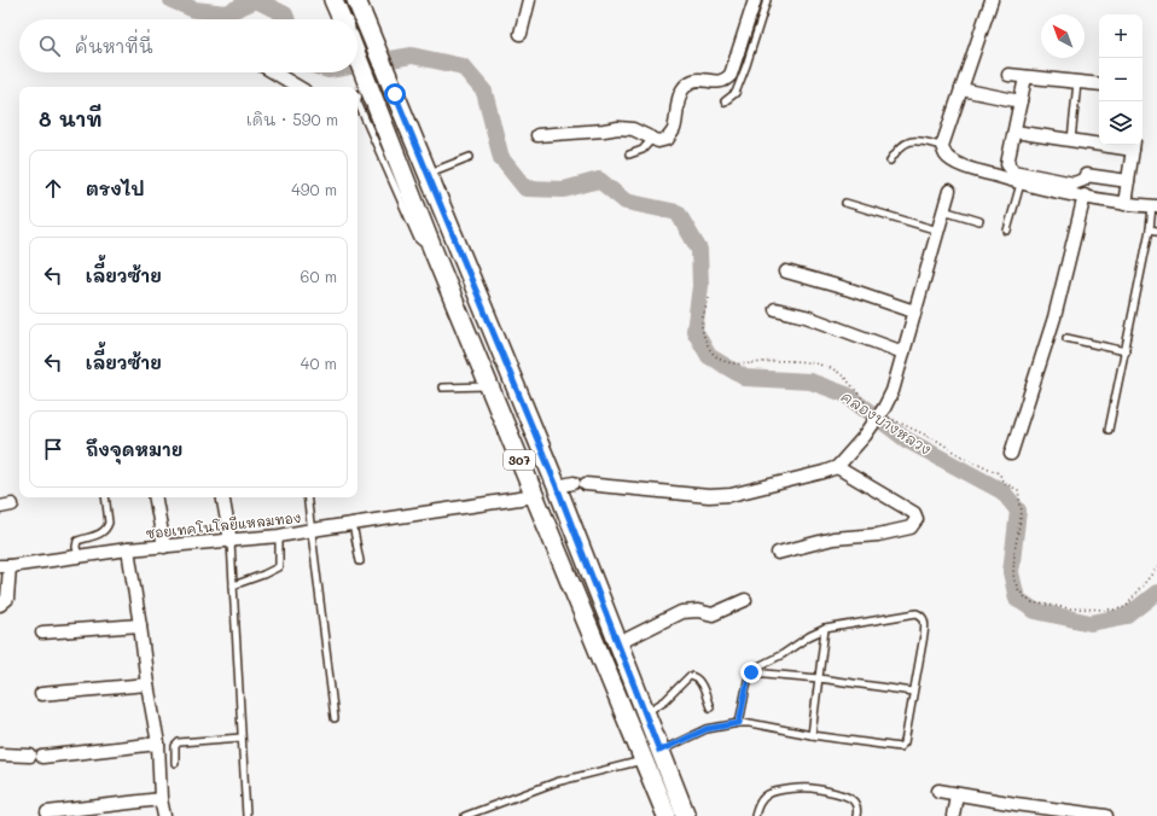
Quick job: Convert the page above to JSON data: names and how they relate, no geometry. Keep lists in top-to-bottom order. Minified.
{"streets":{"main road":["307"],"street":["ซอยเทคโนโลยีแหลมทอง"]},"crossings":[["307","ซอยเทคโนโลยีแหลมทอง"]],"water":["คลองบางหลวง"],"north":"top left","page":{"map_buttons":["+","−"],"search":"ค้นหาที่นี่","heading":["8 นาที","เดิน · 590 m"],"list":[["ตรงไป","490 m"],["เลี้ยวซ้าย","60 m"],["เลี้ยวซ้าย","40 m"],"ถึงจุดหมาย"]}}
